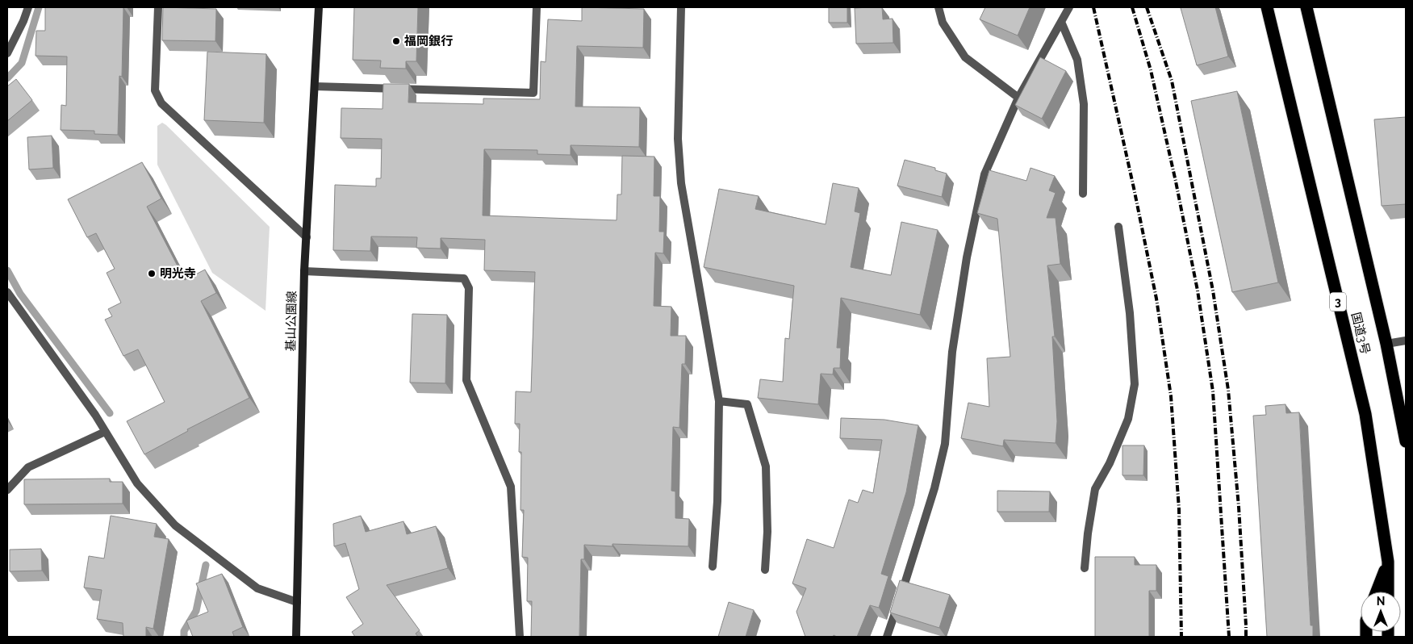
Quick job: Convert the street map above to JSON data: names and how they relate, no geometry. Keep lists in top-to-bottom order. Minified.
{"streets":{"highway":["3","国道3号"],"main road":["基山公園線"]},"places":["福岡銀行","明光寺"],"north":"top"}
